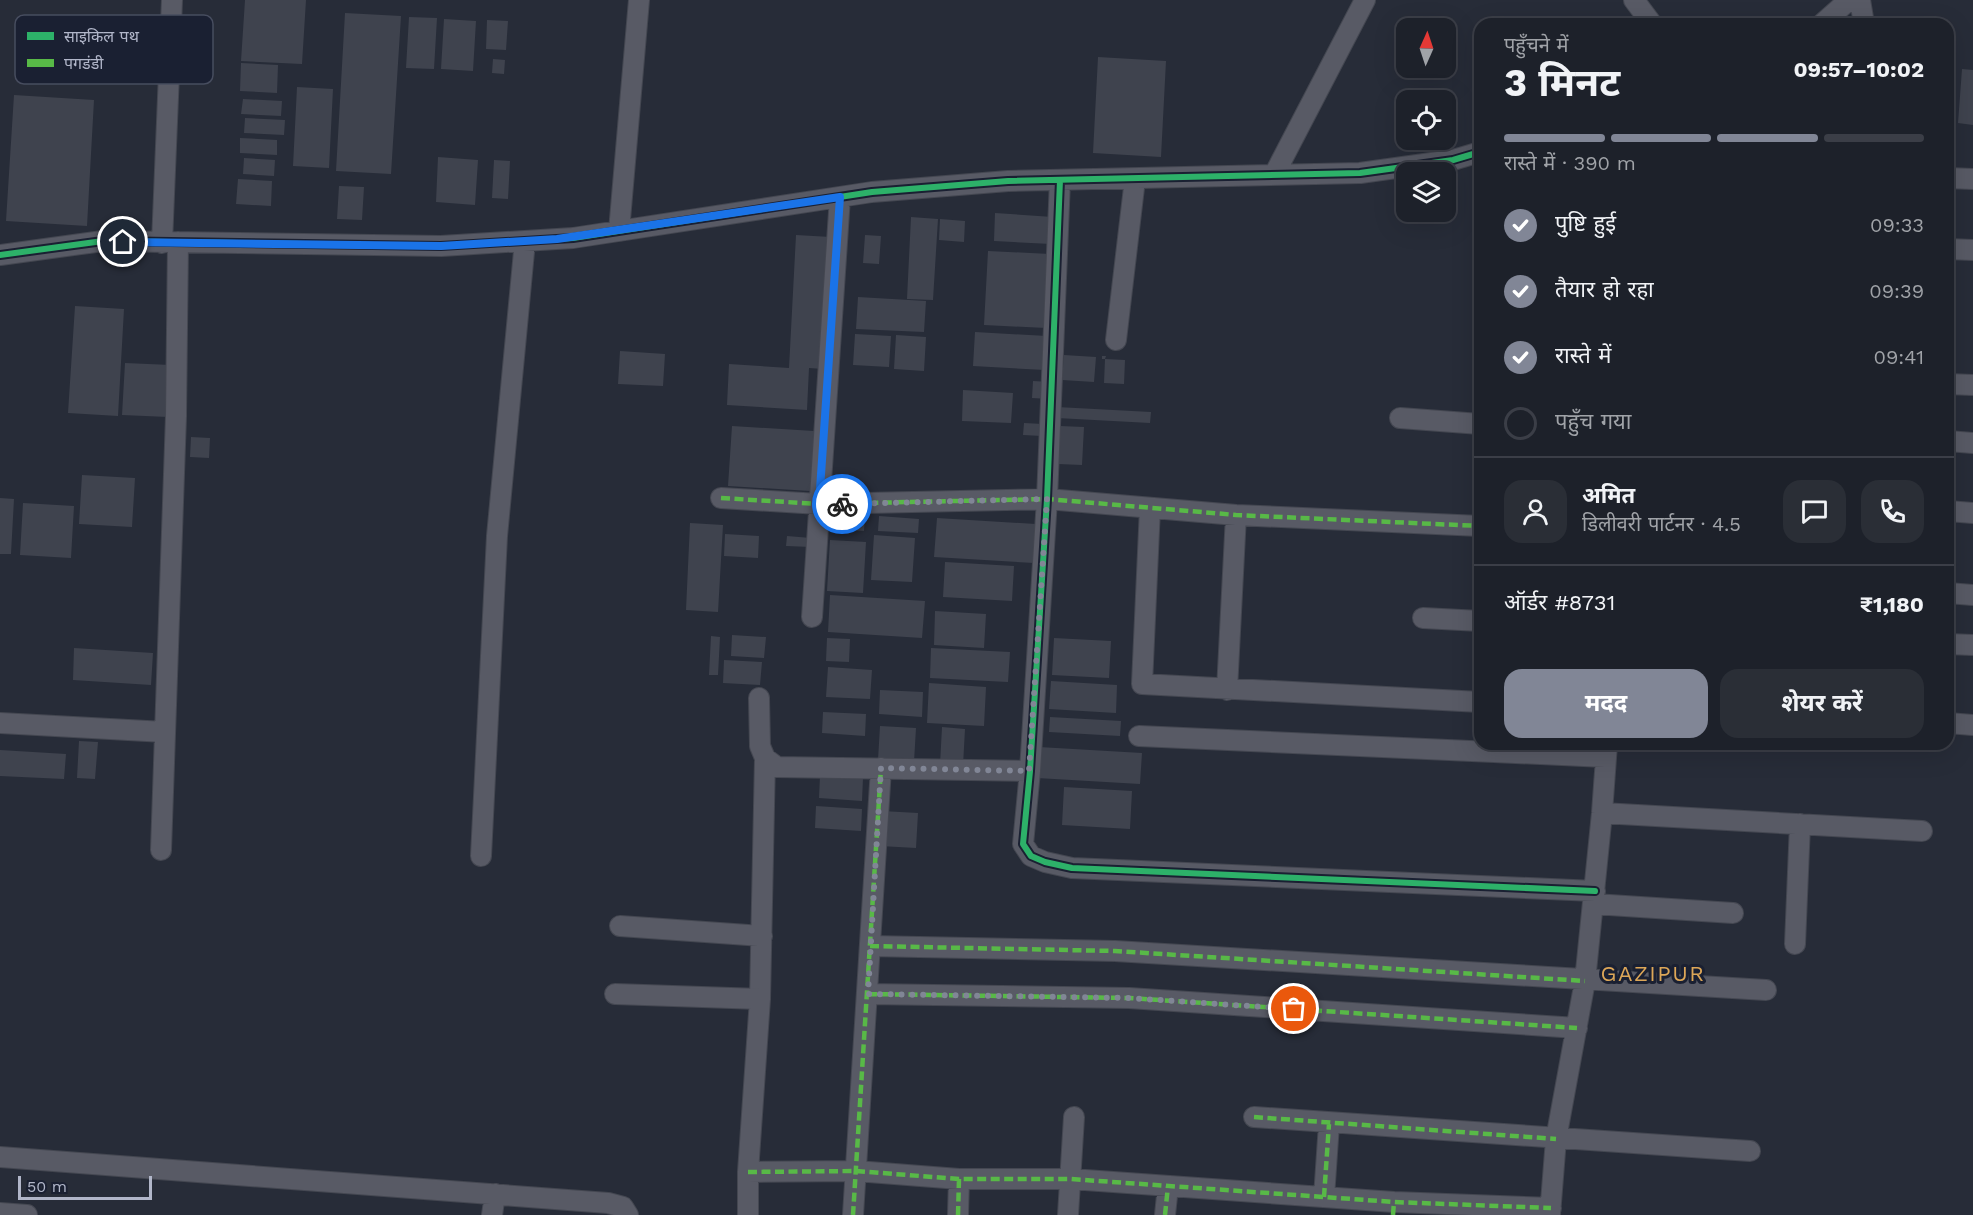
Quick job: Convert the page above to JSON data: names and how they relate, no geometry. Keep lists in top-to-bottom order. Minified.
{"districts":["GAZIPUR"],"legend":["साइकिल पथ","पगडंडी"],"scale_bar":"50 m","north":"top","page":{"heading":["3 मिनट","पहुँचने में","09:57–10:02"],"panel":["अमित","डिलीवरी पार्टनर · 4.5","ऑर्डर #8731","₹1,180"],"bar":"रास्ते में · 390 m","list":[["पुष्टि हुई","09:33"],["तैयार हो रहा","09:39"],["रास्ते में","09:41"],"पहुँच गया"],"buttons":["मदद","शेयर करें"],"scale":"50 m"}}
